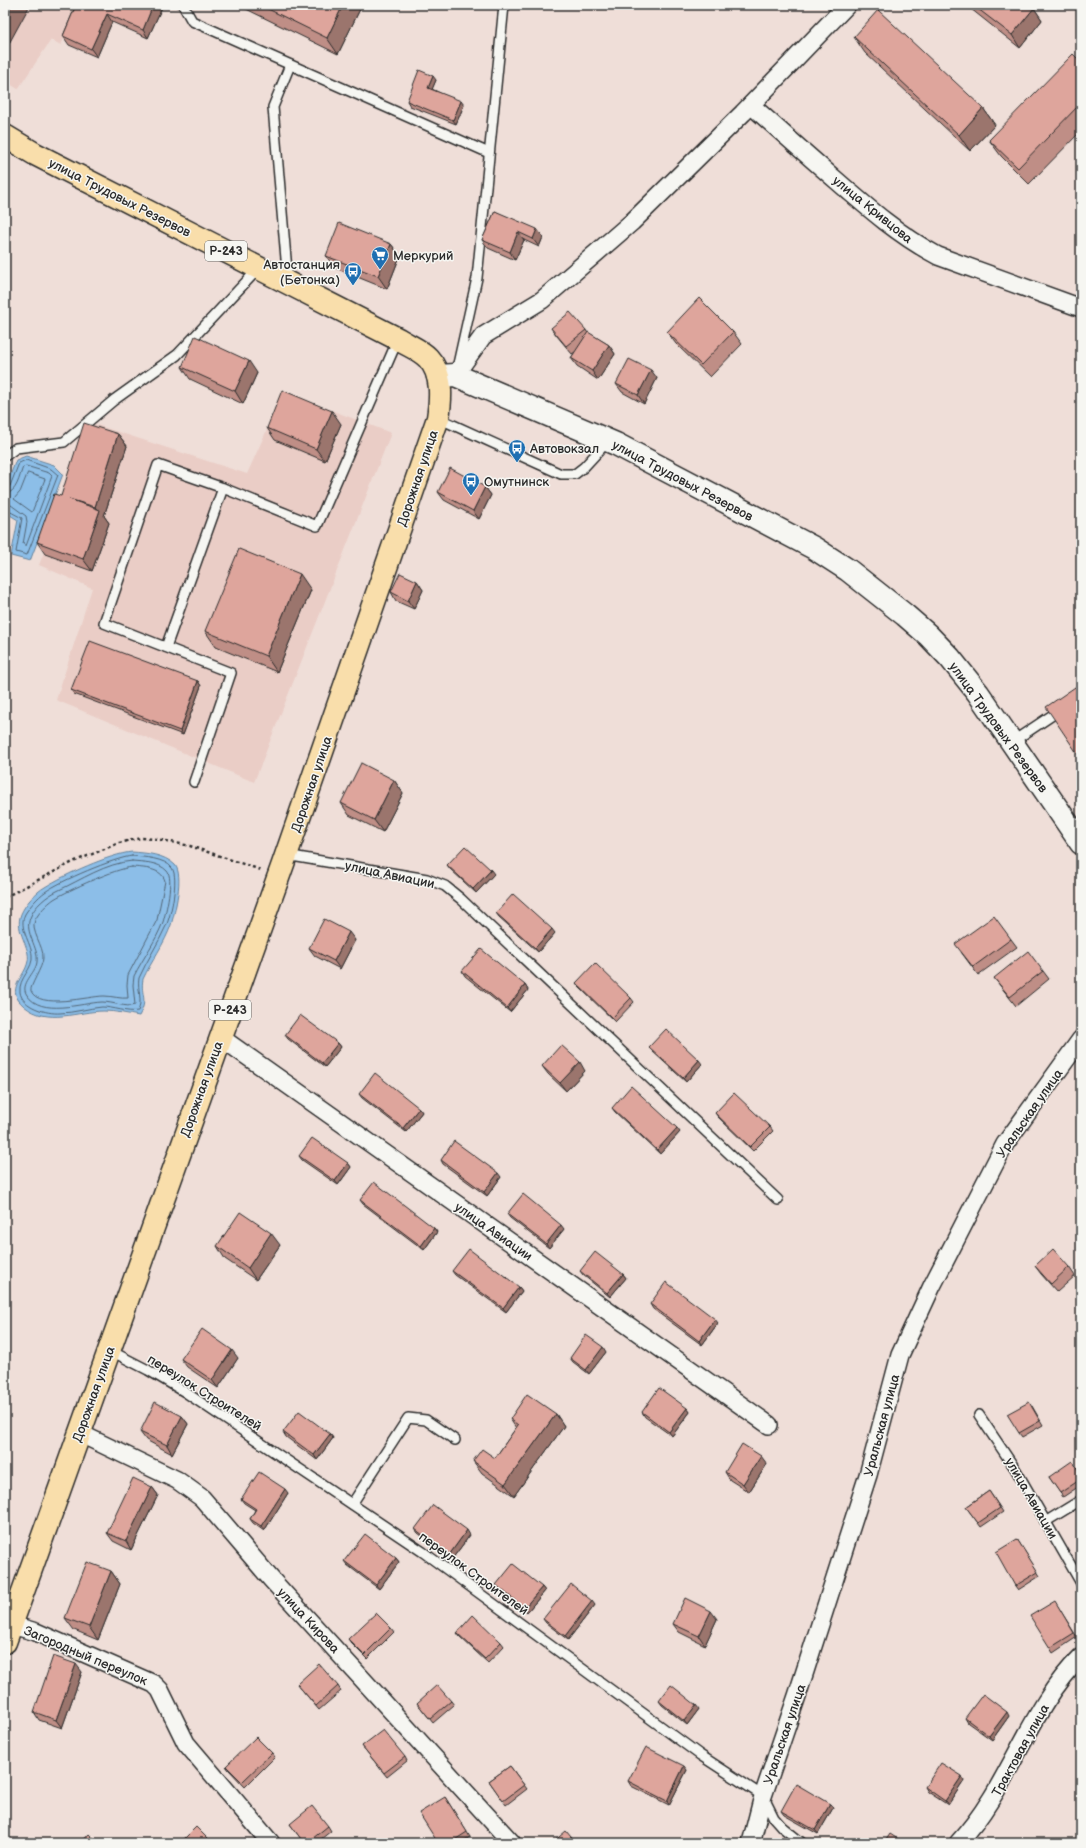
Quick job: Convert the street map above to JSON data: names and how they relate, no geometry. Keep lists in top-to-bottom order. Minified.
{"streets":{"highway":["улица Трудовых Резервов","Р-243","Дорожная улица"],"street":["улица Кривцова","улица Авиации","Уральская улица","улица Кирова","Загородный переулок","Трактовая улица"],"lane":["переулок Строителей"]},"crossings":[["улица Трудовых Резервов","Дорожная улица"],["Дорожная улица","улица Авиации"],["Дорожная улица","переулок Строителей"],["Дорожная улица","улица Кирова"],["Дорожная улица","Загородный переулок"],["Уральская улица","переулок Строителей"]],"places":{"supermarket":["Меркурий"],"bus stop":["Автостанция (Бетонка)","Автовокзал","Омутнинск"]}}
